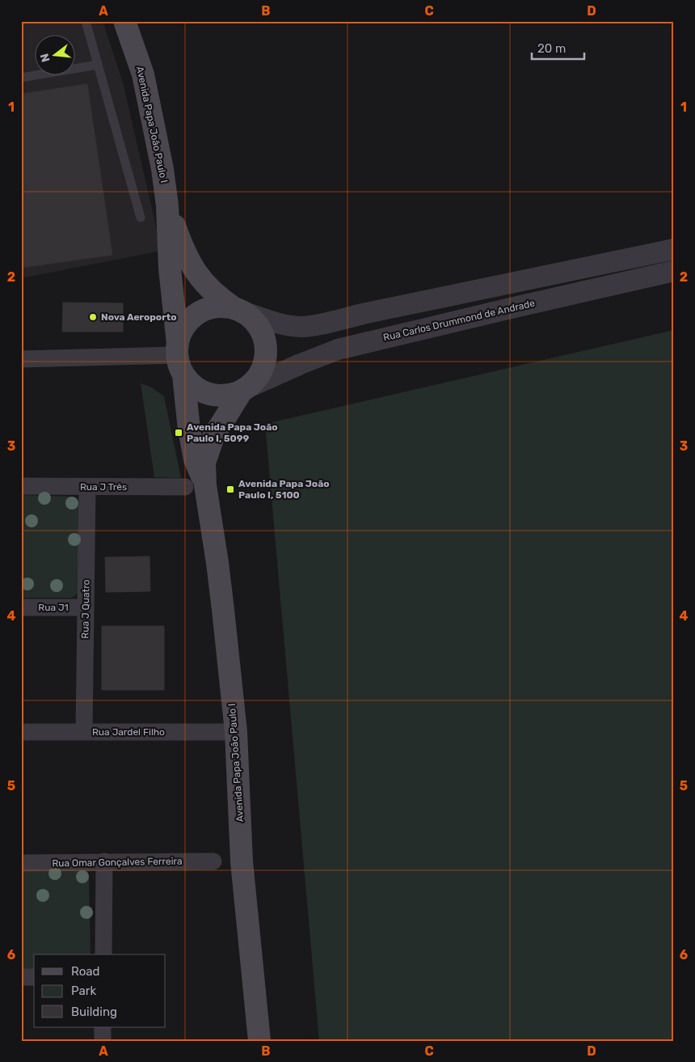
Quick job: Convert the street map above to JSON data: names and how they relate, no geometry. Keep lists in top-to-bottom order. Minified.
{"streets":{"main road":["Avenida Papa João Paulo I"],"street":["Rua Carlos Drummond de Andrade","Rua J Três","Rua J1","Rua J Quatro","Rua Jardel Filho","Rua Omar Gonçalves Ferreira"]},"crossings":[["Avenida Papa João Paulo I","Rua Carlos Drummond de Andrade"],["Avenida Papa João Paulo I","Rua J Três"],["Avenida Papa João Paulo I","Rua Jardel Filho"],["Rua J Três","Rua J Quatro"],["Rua J1","Rua J Quatro"],["Rua J Quatro","Rua Jardel Filho"]],"places":{"other":["Nova Aeroporto"],"transit":["Avenida Papa João Paulo I, 5099","Avenida Papa João Paulo I, 5100"]},"legend":["Road","Park","Building"],"scale_bar":"20 m","north":"left","grid":{"columns":["A","B","C","D"],"rows":["1","2","3","4","5","6"]}}
